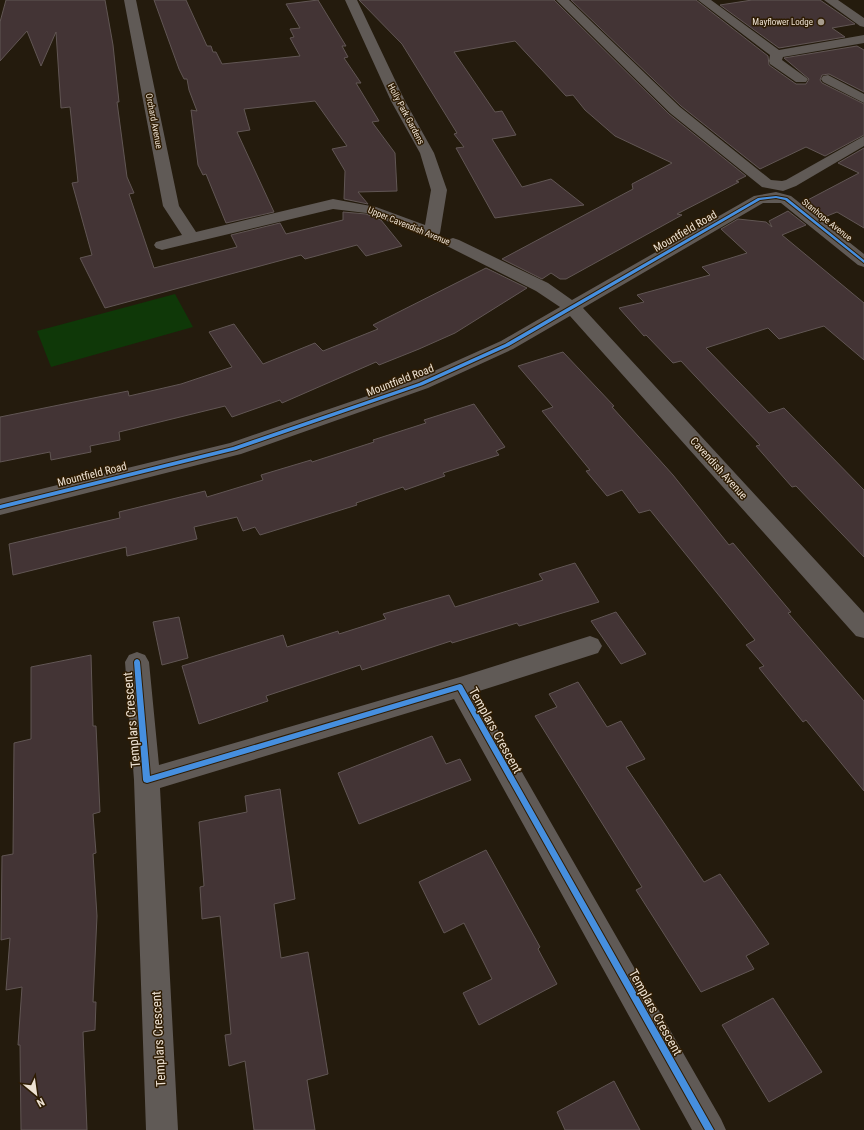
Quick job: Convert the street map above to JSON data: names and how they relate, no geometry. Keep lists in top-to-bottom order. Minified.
{"streets":{"street":["Holly Park Gardens","Orchard Avenue","Stanhope Avenue","Upper Cavendish Avenue","Mountfield Road","Cavendish Avenue","Templars Crescent"]},"crossings":[["Holly Park Gardens","Upper Cavendish Avenue"],["Orchard Avenue","Upper Cavendish Avenue"],["Stanhope Avenue","Mountfield Road"],["Upper Cavendish Avenue","Mountfield Road"],["Upper Cavendish Avenue","Cavendish Avenue"],["Mountfield Road","Cavendish Avenue"]],"places":["Mayflower Lodge"],"north":"bottom right"}
